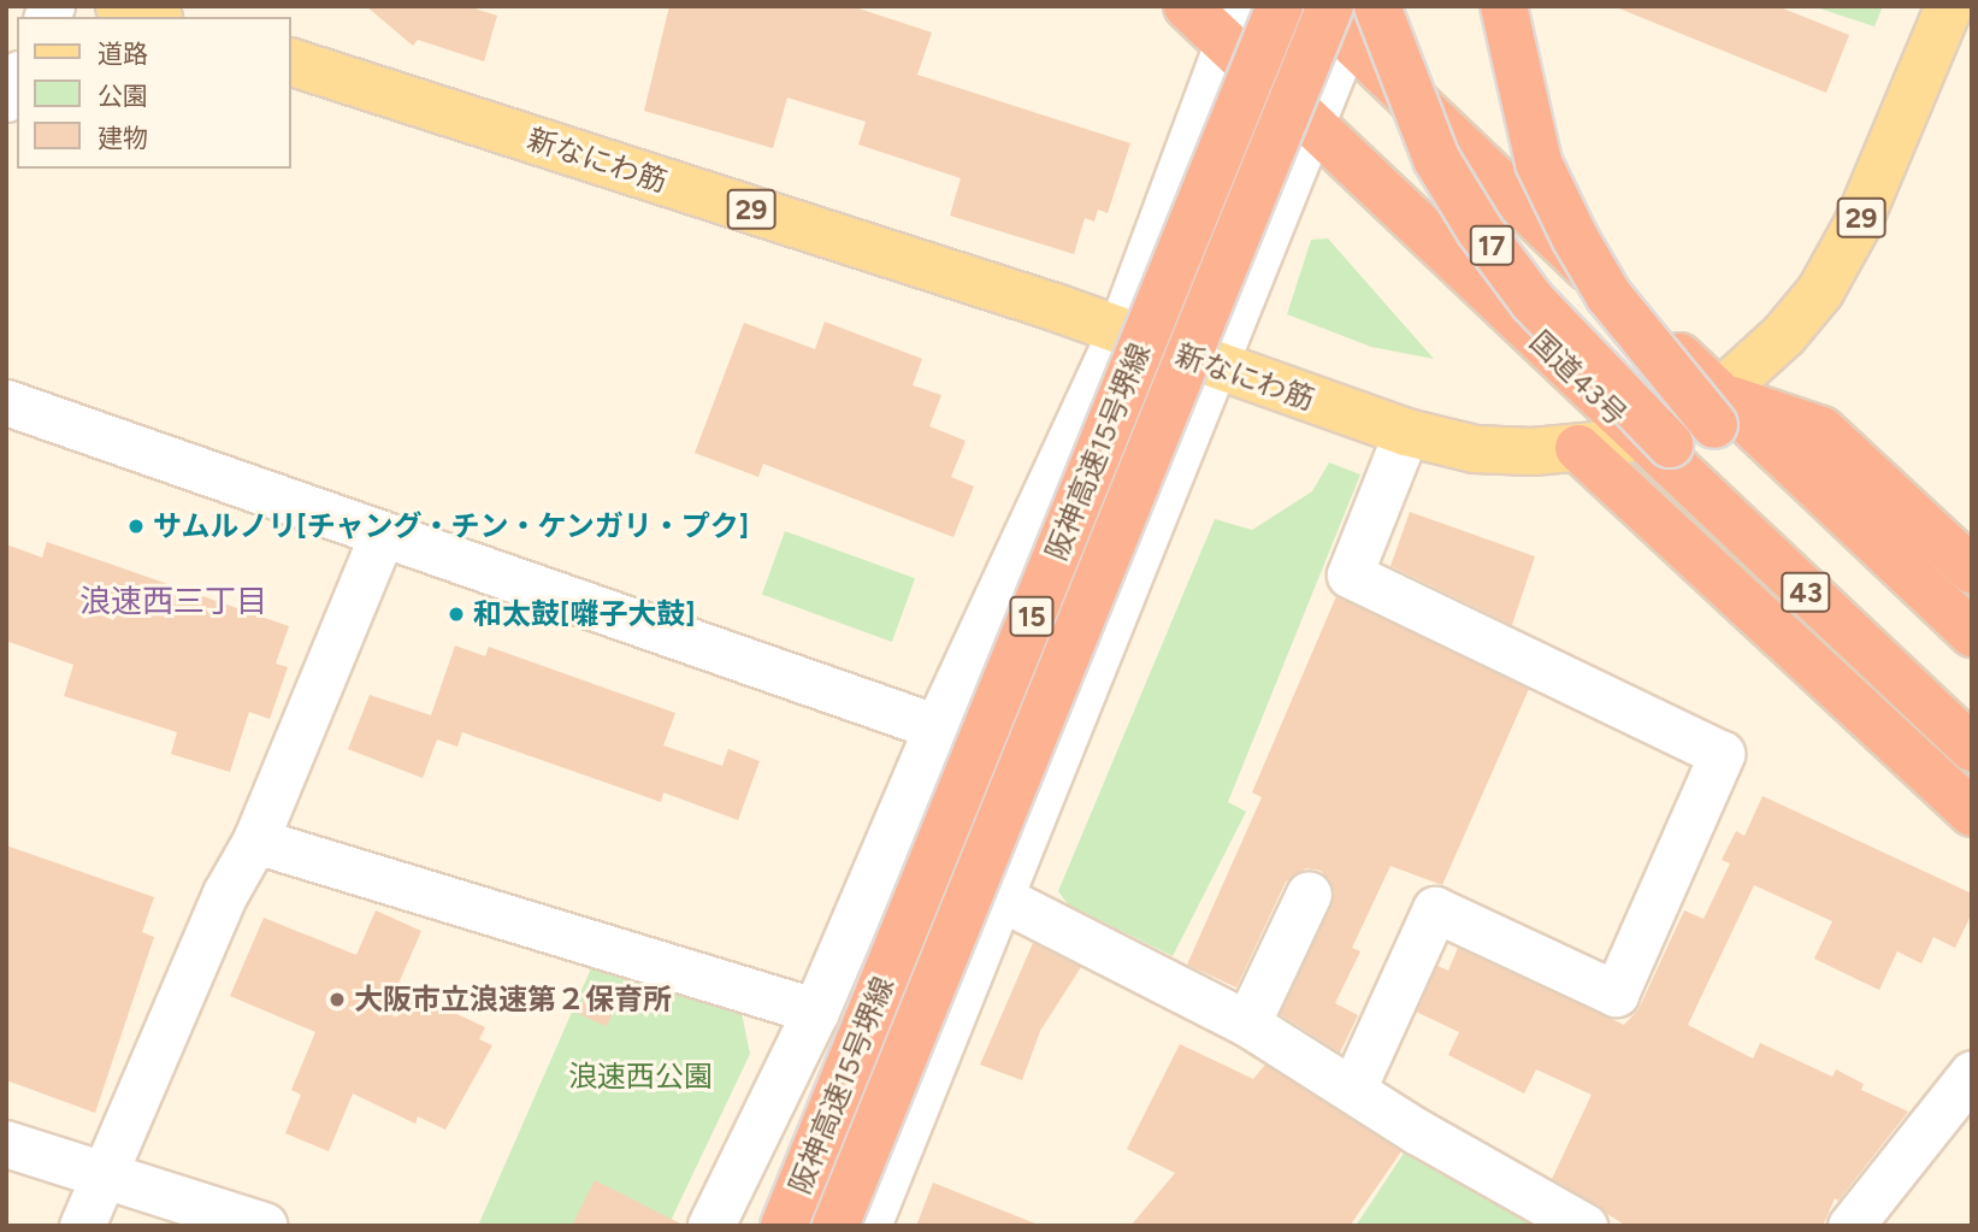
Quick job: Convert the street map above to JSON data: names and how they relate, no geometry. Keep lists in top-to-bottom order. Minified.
{"streets":{"highway":["17","国道43号","阪神高速15号堺線","43","15"],"main road":["新なにわ筋","29"]},"crossings":[["新なにわ筋","国道43号"],["17","阪神高速15号堺線"]],"districts":["浪速西三丁目"],"parks":["浪速西公園"],"places":["サムルノリ[チャング・チン・ケンガリ・プク]","和太鼓[囃子大鼓]","大阪市立浪速第２保育所"],"legend":["道路","公園","建物"]}
